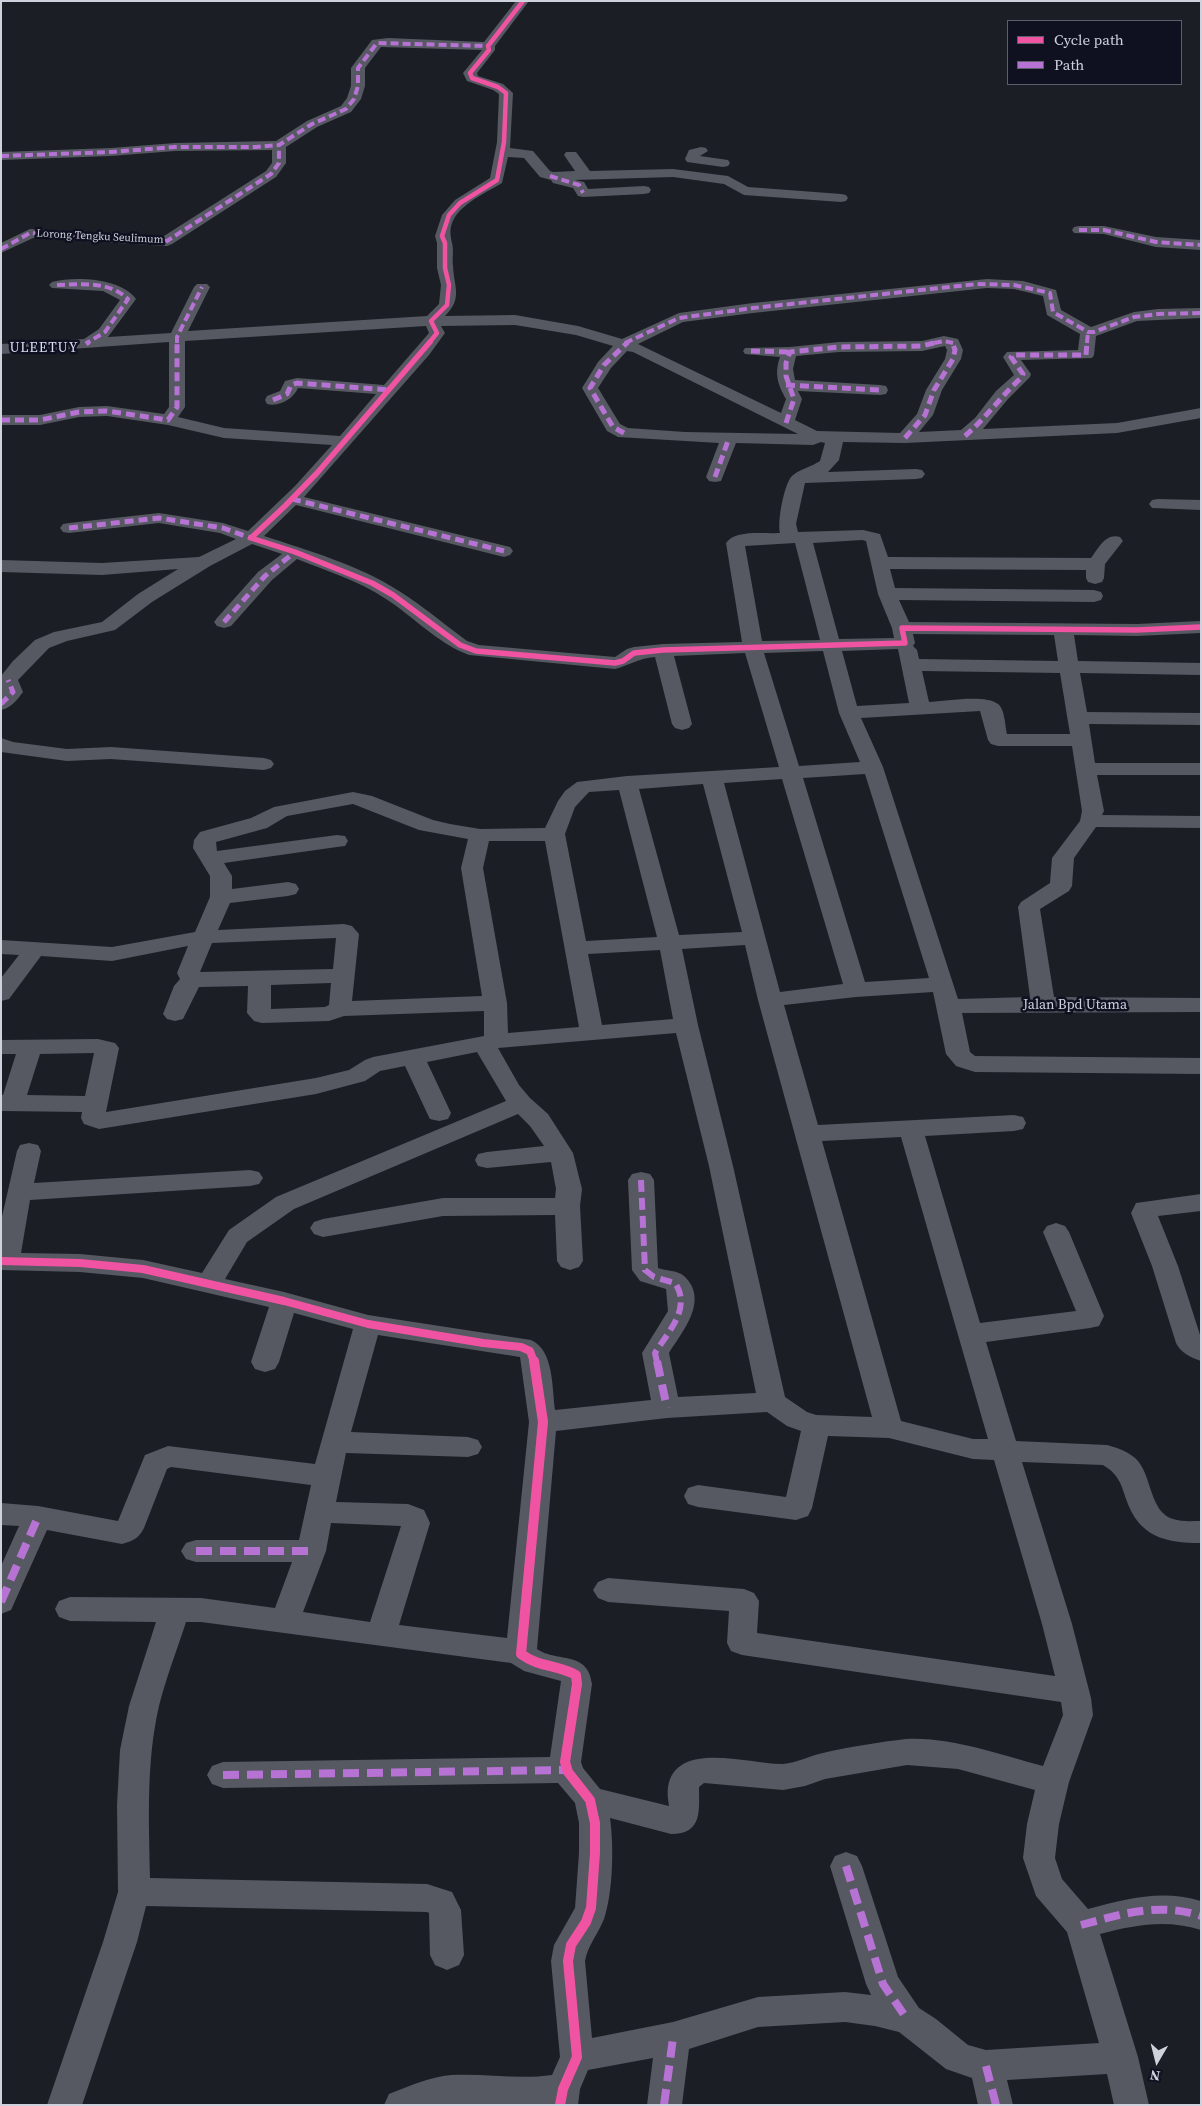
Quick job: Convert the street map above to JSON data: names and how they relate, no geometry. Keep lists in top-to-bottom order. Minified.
{"streets":{"street":["Lorong Tengku Seulimum","Jalan Bpd Utama"]},"districts":["ULEETUY"],"legend":["Cycle path","Path"],"north":"bottom"}
